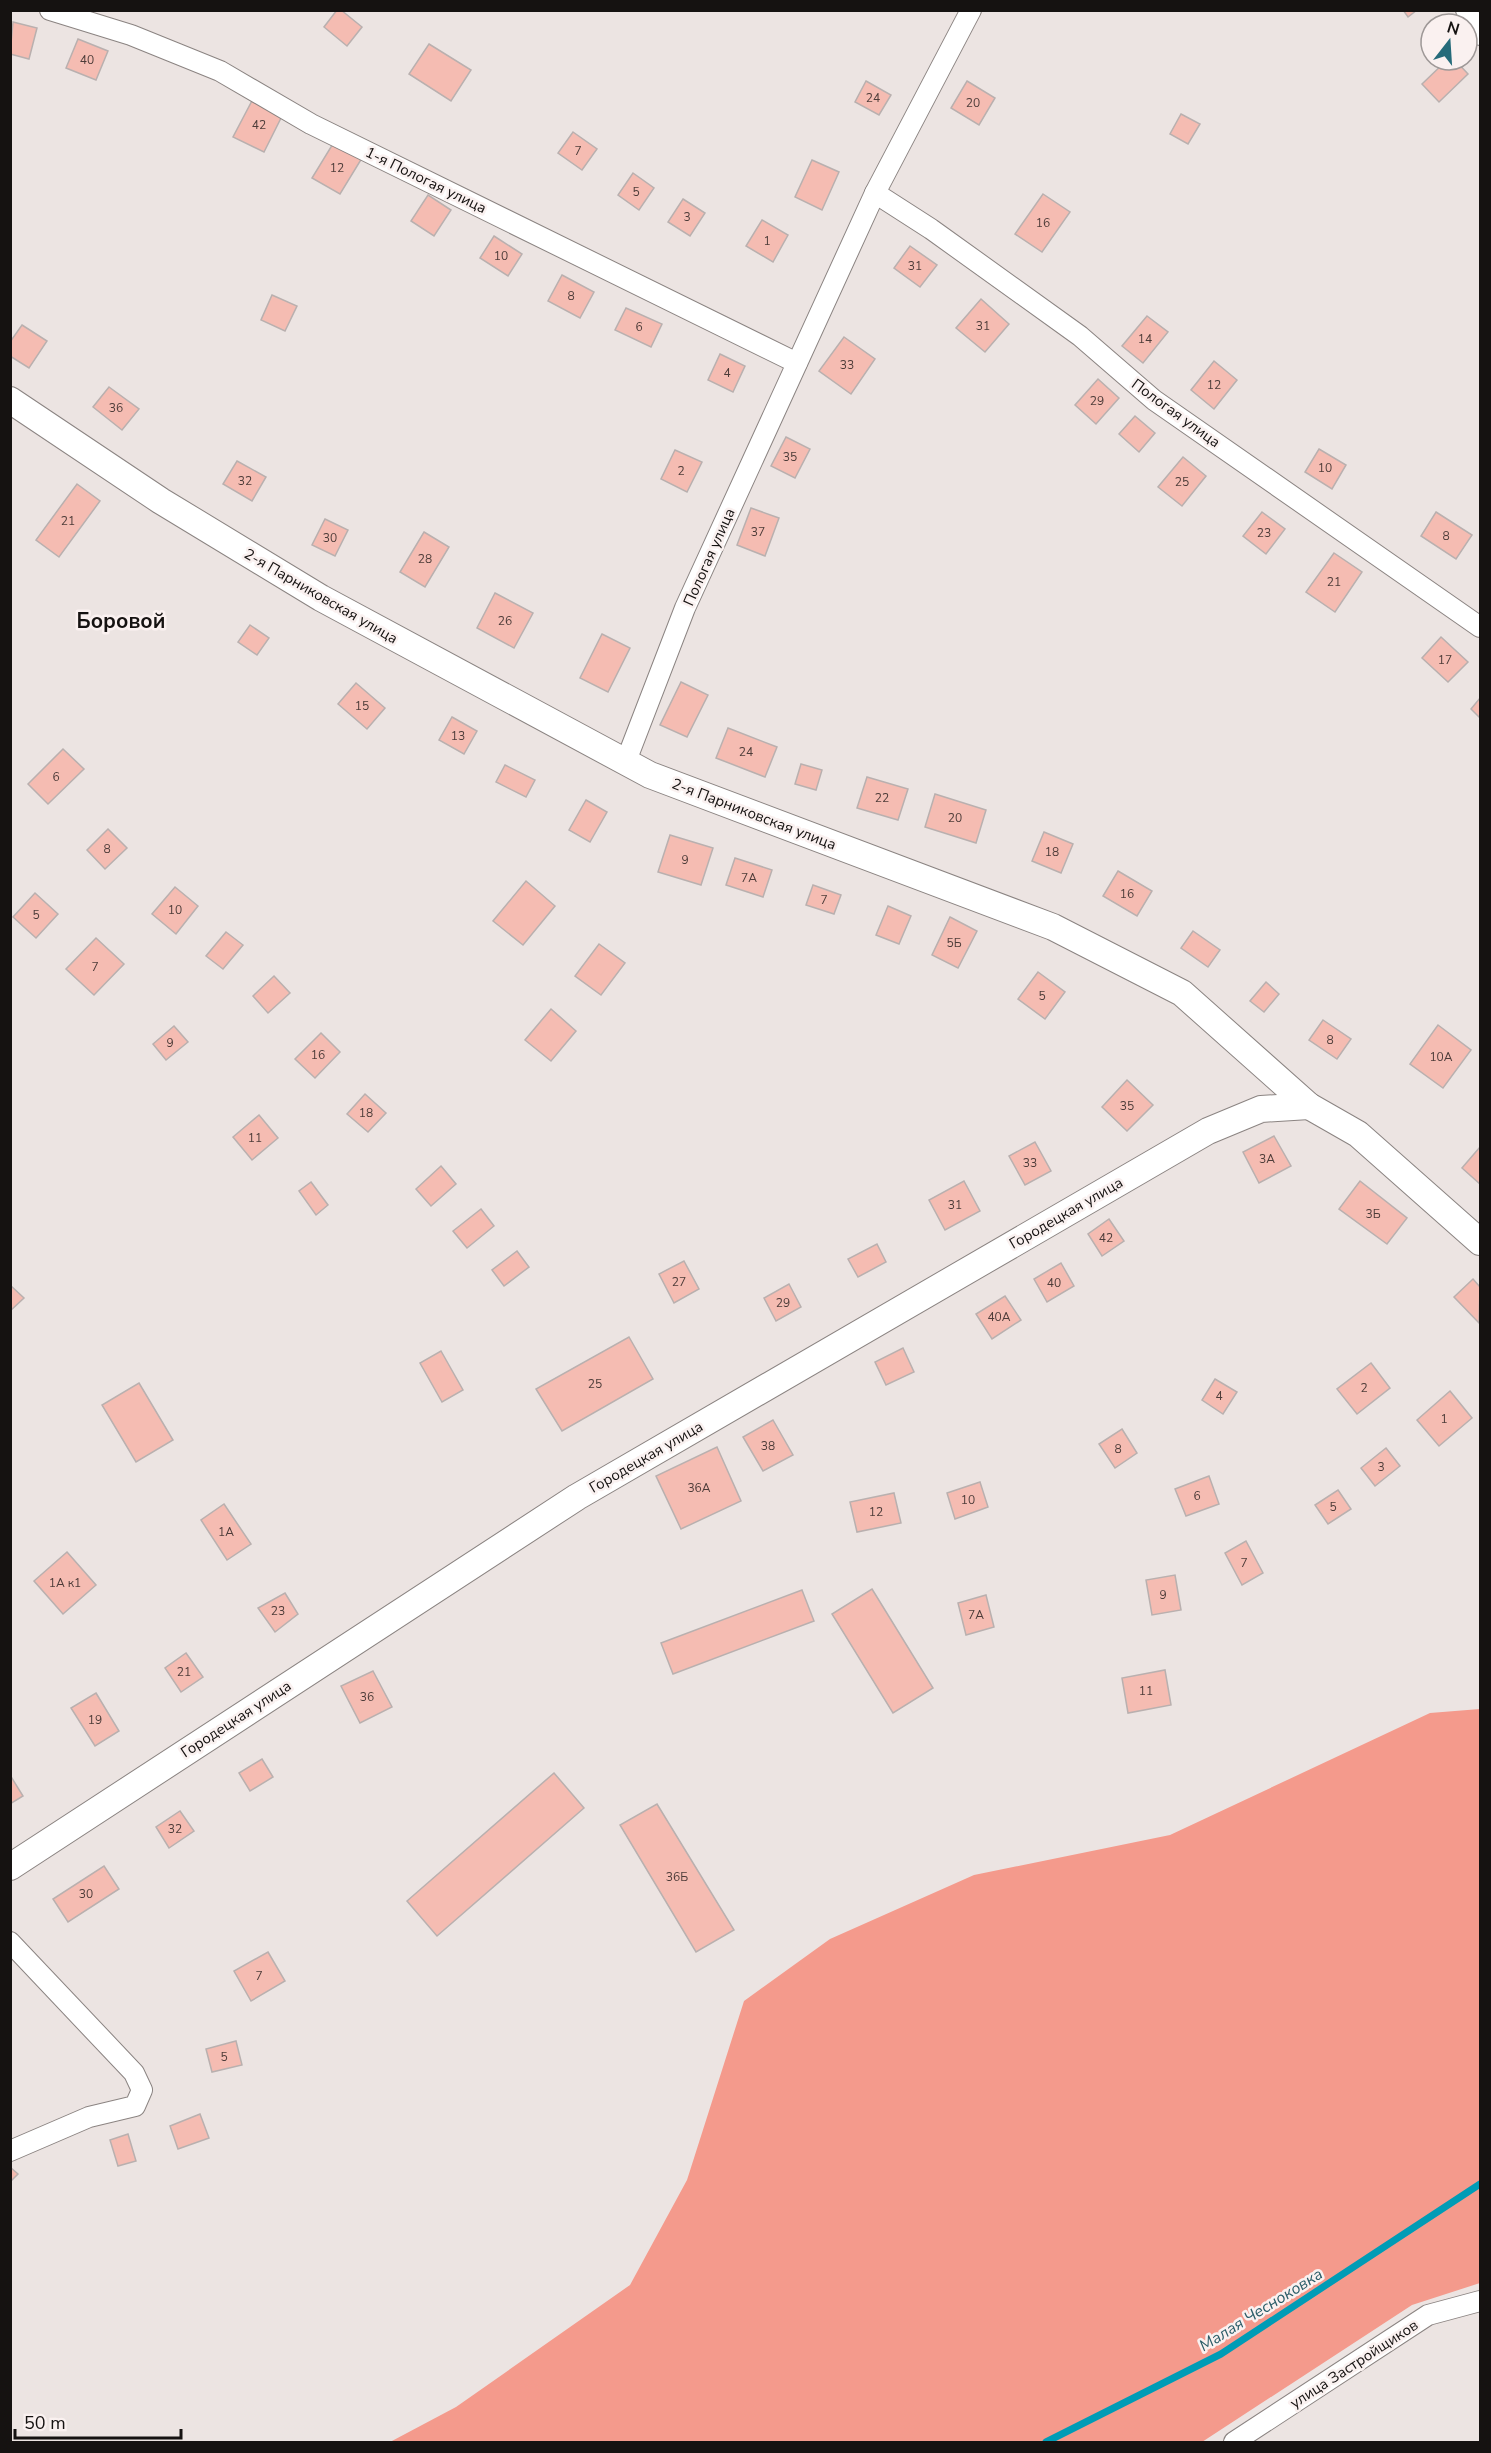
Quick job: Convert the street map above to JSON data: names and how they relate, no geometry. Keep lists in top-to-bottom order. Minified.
{"streets":{"street":["1-я Пологая улица","Пологая улица","2-я Парниковская улица","Городецкая улица","улица Застройщиков"]},"crossings":[["1-я Пологая улица","Пологая улица"],["Пологая улица","2-я Парниковская улица"],["2-я Парниковская улица","Городецкая улица"]],"districts":["Боровой"],"water":["Малая Чесноковка"],"house_numbers":["40","24","20","42","7","12","5","3","16","1","10","31","8","31","6","14","33","4","12","29","36","35","10","2","32","25","21","37","23","8","30","28","21","26","17","15","13","24","6","22","20","8","18","9","7А","16","7","10","5","5Б","7","5","8","9","16","10А","35","18","11","3А","33","31","3Б","42","27","40","29","40А","25","2","4","1","38","8","3","36А","6","10","5","12","1А","7","1А к1","9","23","7А","21","11","36","19","32","36Б","30","7","5"],"scale_bar":"50 m","north":"top"}
